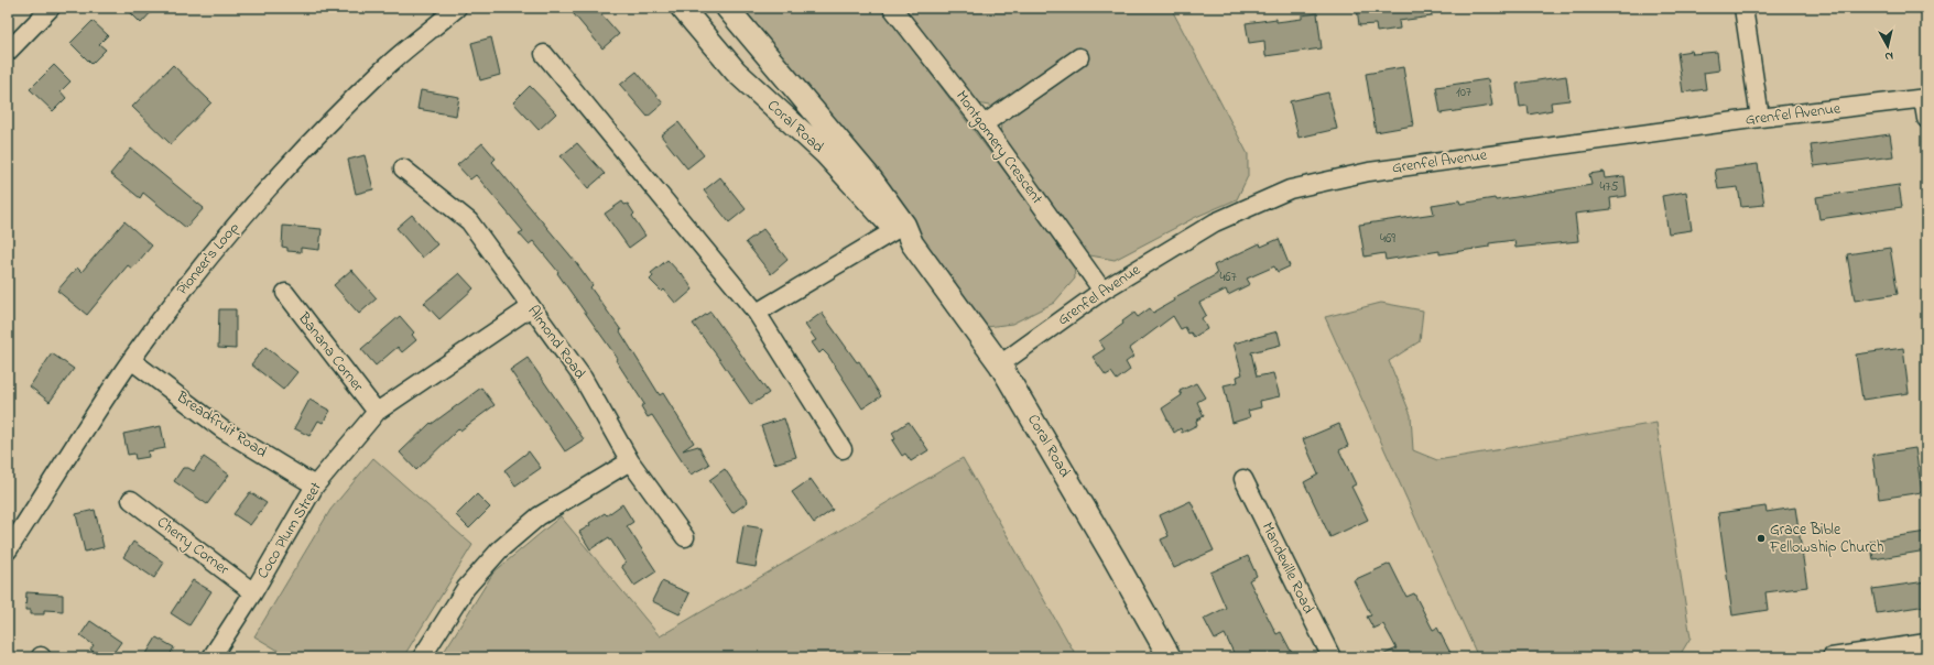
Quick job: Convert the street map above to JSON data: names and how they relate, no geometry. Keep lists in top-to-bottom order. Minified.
{"streets":{"main road":["Coral Road"],"street":["Grenfel Avenue","Montgomery Crescent","Pioneer's Loop","Almond Road","Banana Corner","Breadfruit Road","Coco Plum Street","Cherry Corner","Mandeville Road"]},"crossings":[["Grenfel Avenue","Coral Road"],["Grenfel Avenue","Montgomery Crescent"],["Pioneer's Loop","Breadfruit Road"],["Almond Road","Coco Plum Street"],["Banana Corner","Coco Plum Street"],["Breadfruit Road","Coco Plum Street"],["Coco Plum Street","Cherry Corner"]],"places":["Grace Bible Fellowship Church"],"house_numbers":["107","475","469","467"],"north":"bottom"}
